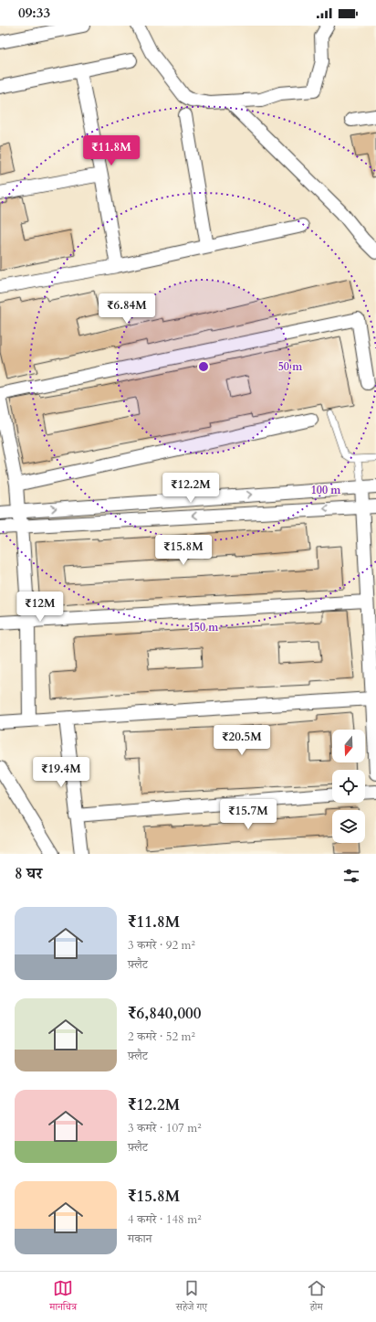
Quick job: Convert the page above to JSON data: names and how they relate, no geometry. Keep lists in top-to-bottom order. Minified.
{"north":"bottom","page":{"status":"09:33","price":["₹11.8M","₹6.84M","₹12.2M","₹15.8M","₹12M","₹20.5M","₹19.4M","₹15.7M"],"heading":"8 घर","list":[{"name":"₹11.8M","note":"3 कमरे · 92 m² · फ़्लैट"},{"name":"₹6,840,000","note":"2 कमरे · 52 m² · फ़्लैट"},{"name":"₹12.2M","note":"3 कमरे · 107 m² · फ़्लैट"},{"name":"₹15.8M","note":"4 कमरे · 148 m² · मकान"}],"tabs":["मानचित्र","सहेजे गए","होम"]},"rings":["50 m","100 m","150 m"]}
